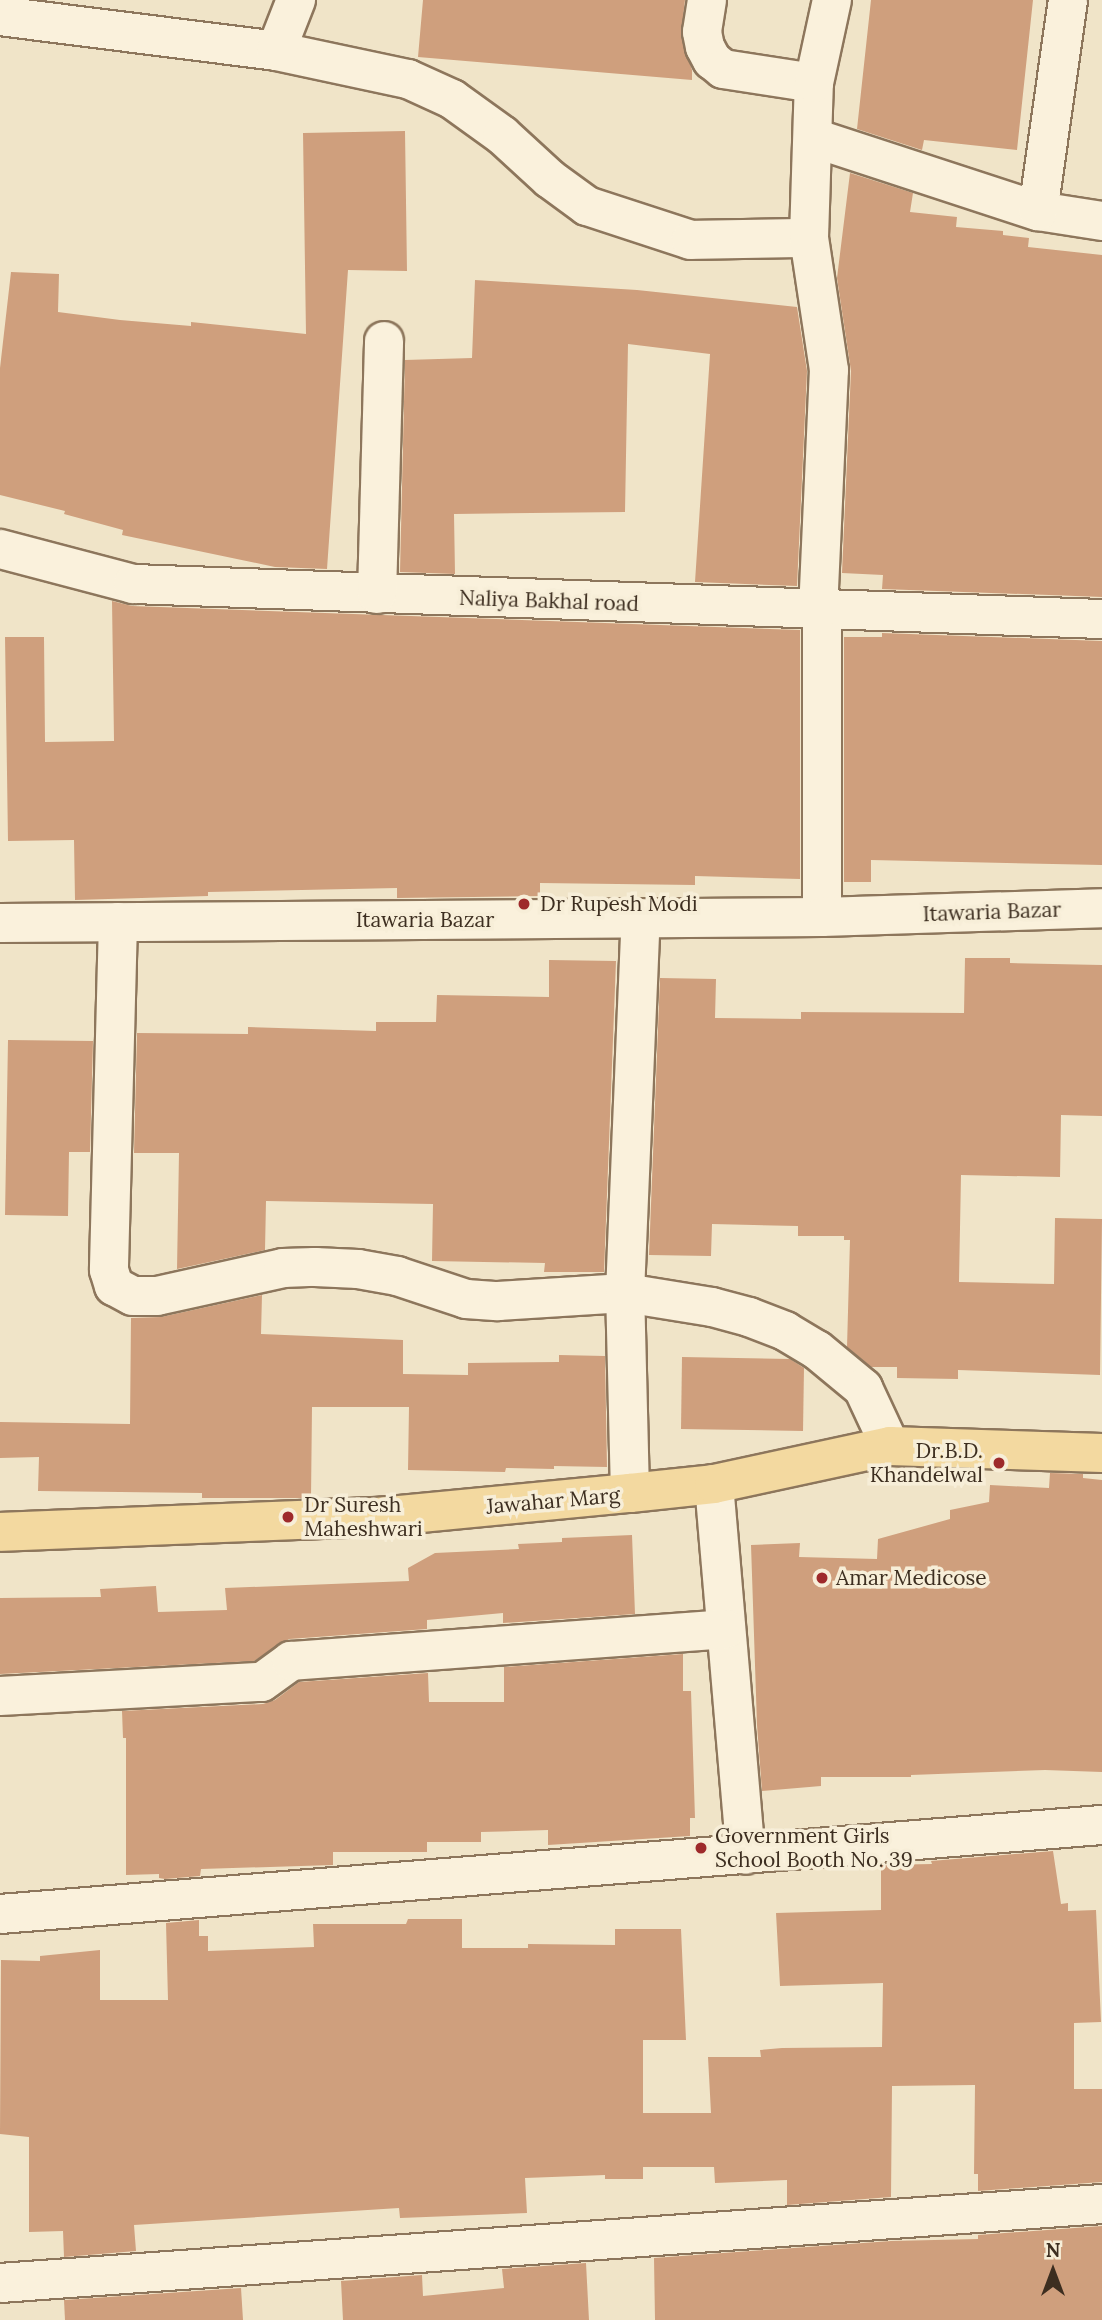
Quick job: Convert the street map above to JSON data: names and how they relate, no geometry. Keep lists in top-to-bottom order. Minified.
{"streets":{"main road":["Jawahar Marg"],"street":["Naliya Bakhal road","Itawaria Bazar"]},"places":["Dr Rupesh Modi","Dr.B.D. Khandelwal","Dr Suresh Maheshwari","Amar Medicose","Government Girls School Booth No. 39"],"north":"top"}
